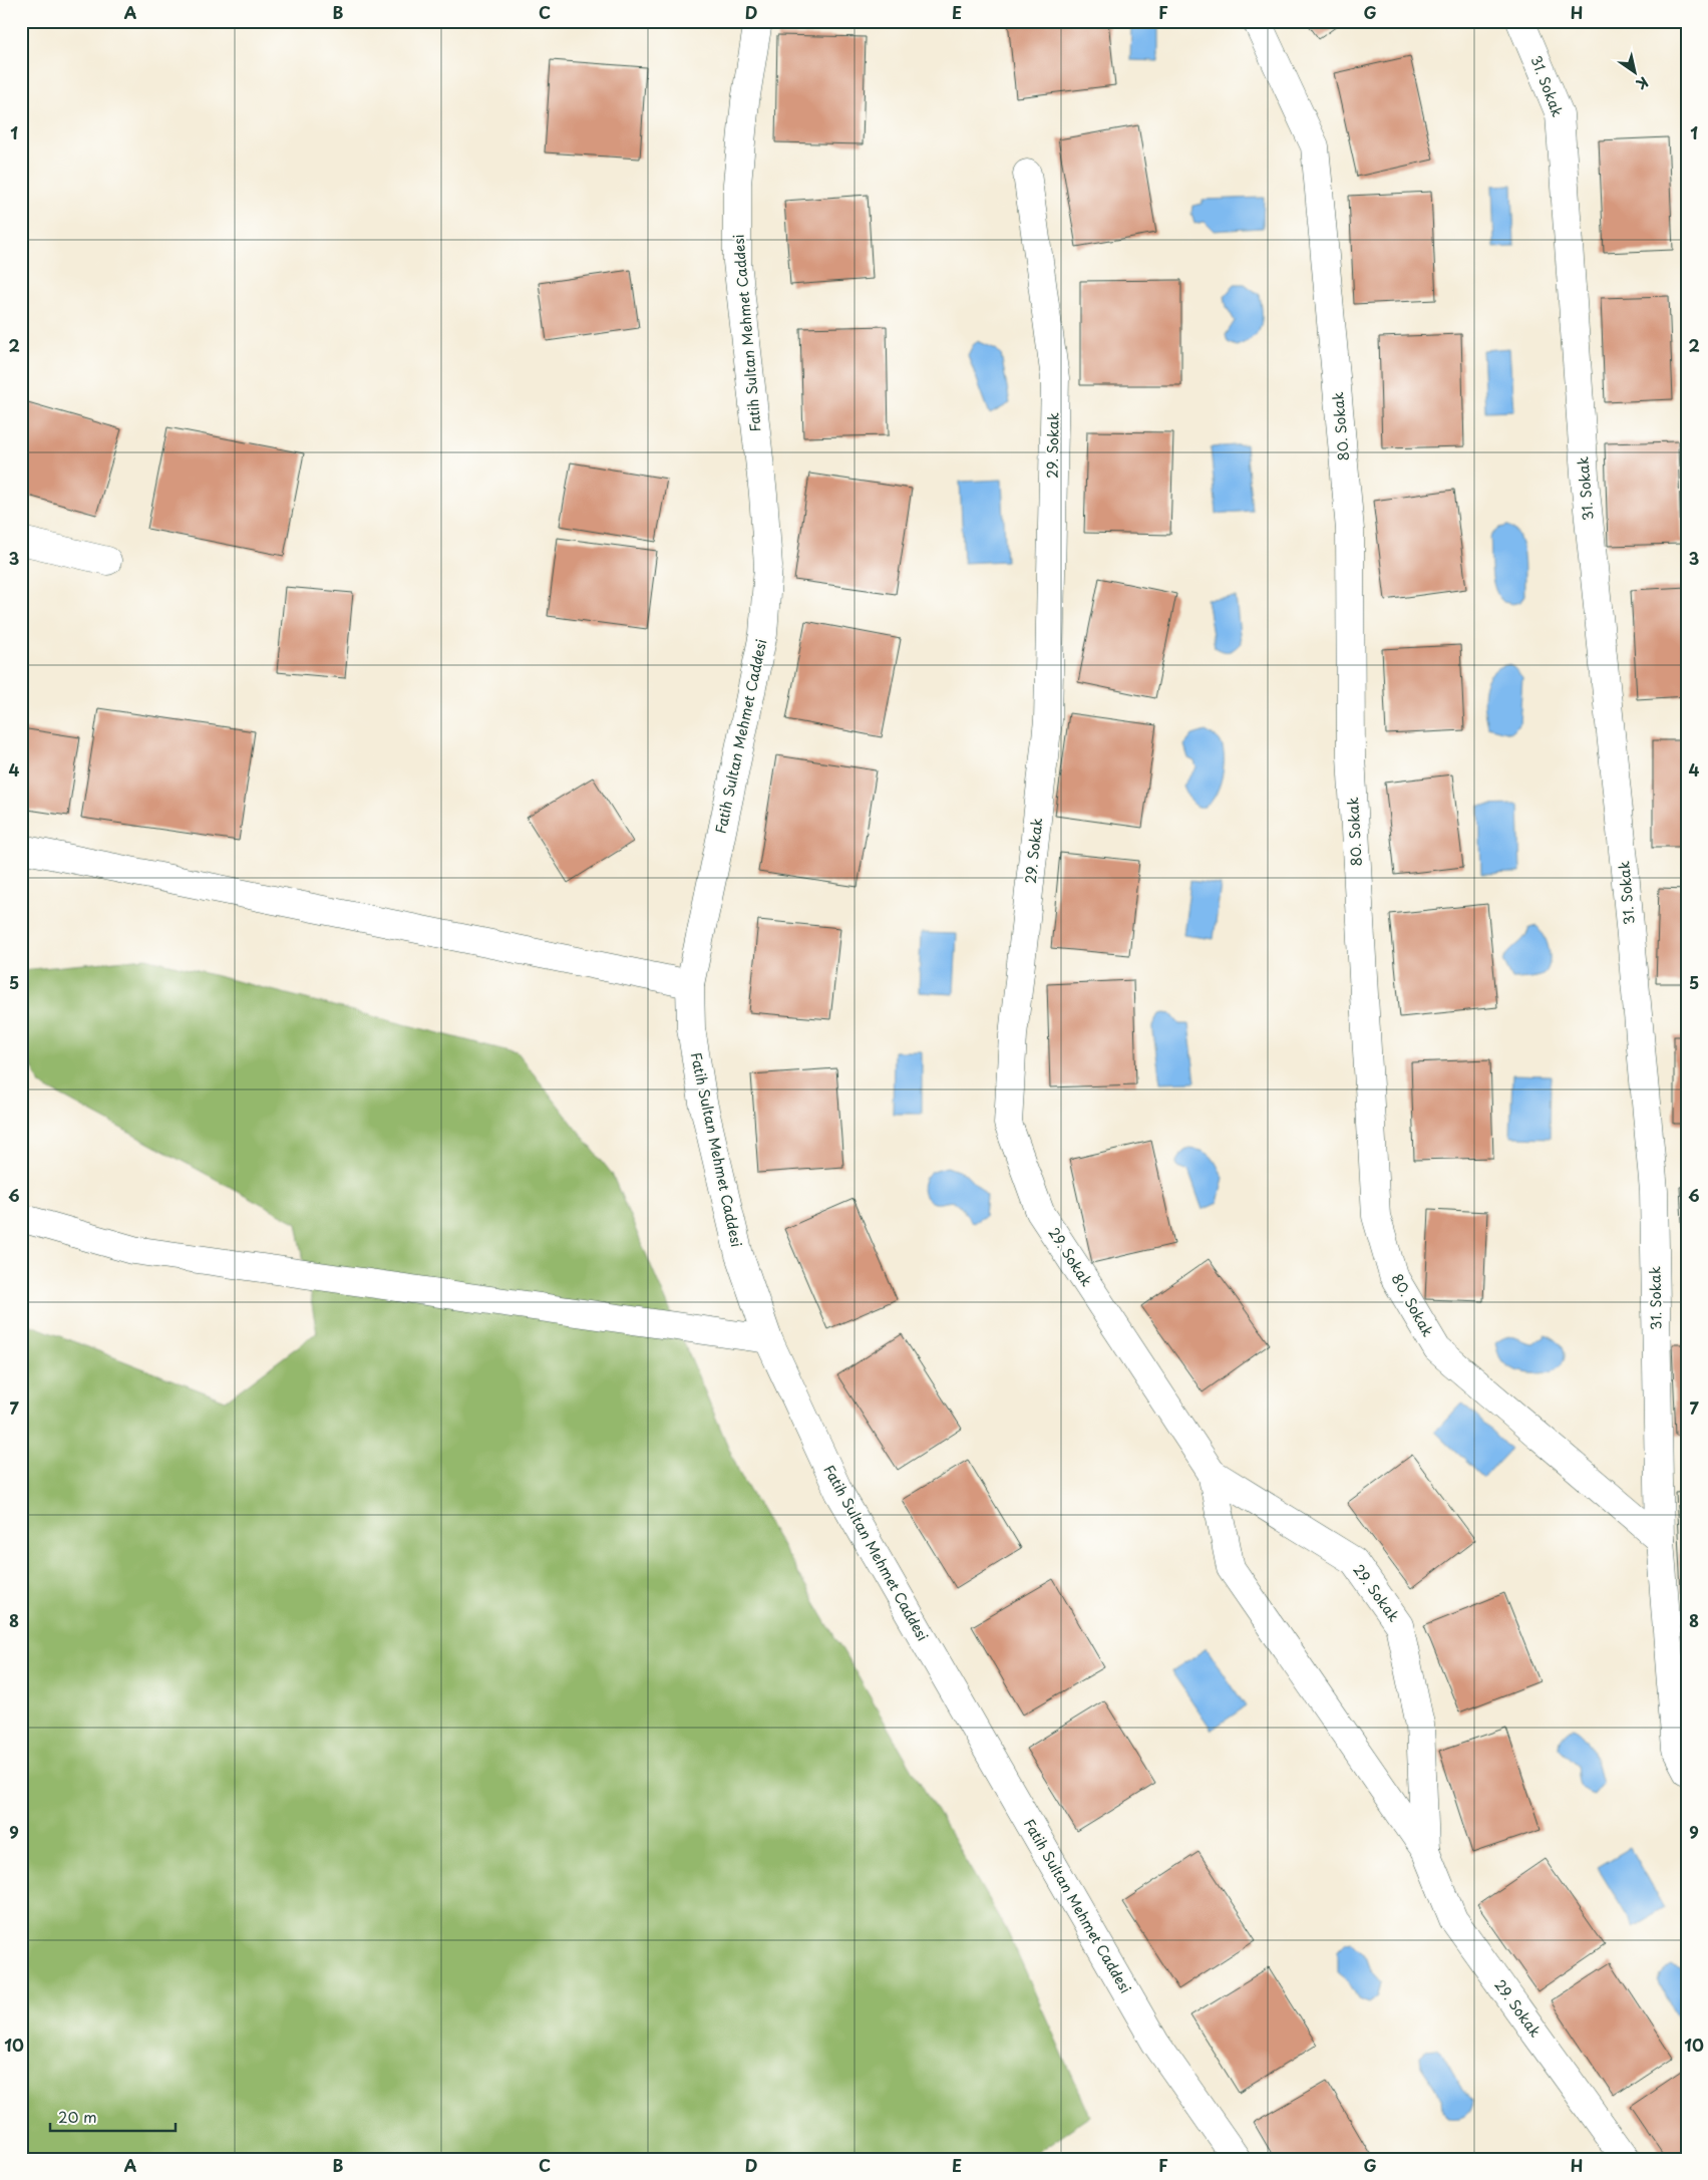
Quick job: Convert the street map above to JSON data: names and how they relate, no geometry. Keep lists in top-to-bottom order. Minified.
{"streets":{"street":["31. Sokak","Fatih Sultan Mehmet Caddesi","80. Sokak","29. Sokak"]},"crossings":[["31. Sokak","80. Sokak"]],"scale_bar":"20 m","north":"bottom right","grid":{"columns":["A","B","C","D","E","F","G","H"],"rows":["1","2","3","4","5","6","7","8","9","10"]}}
